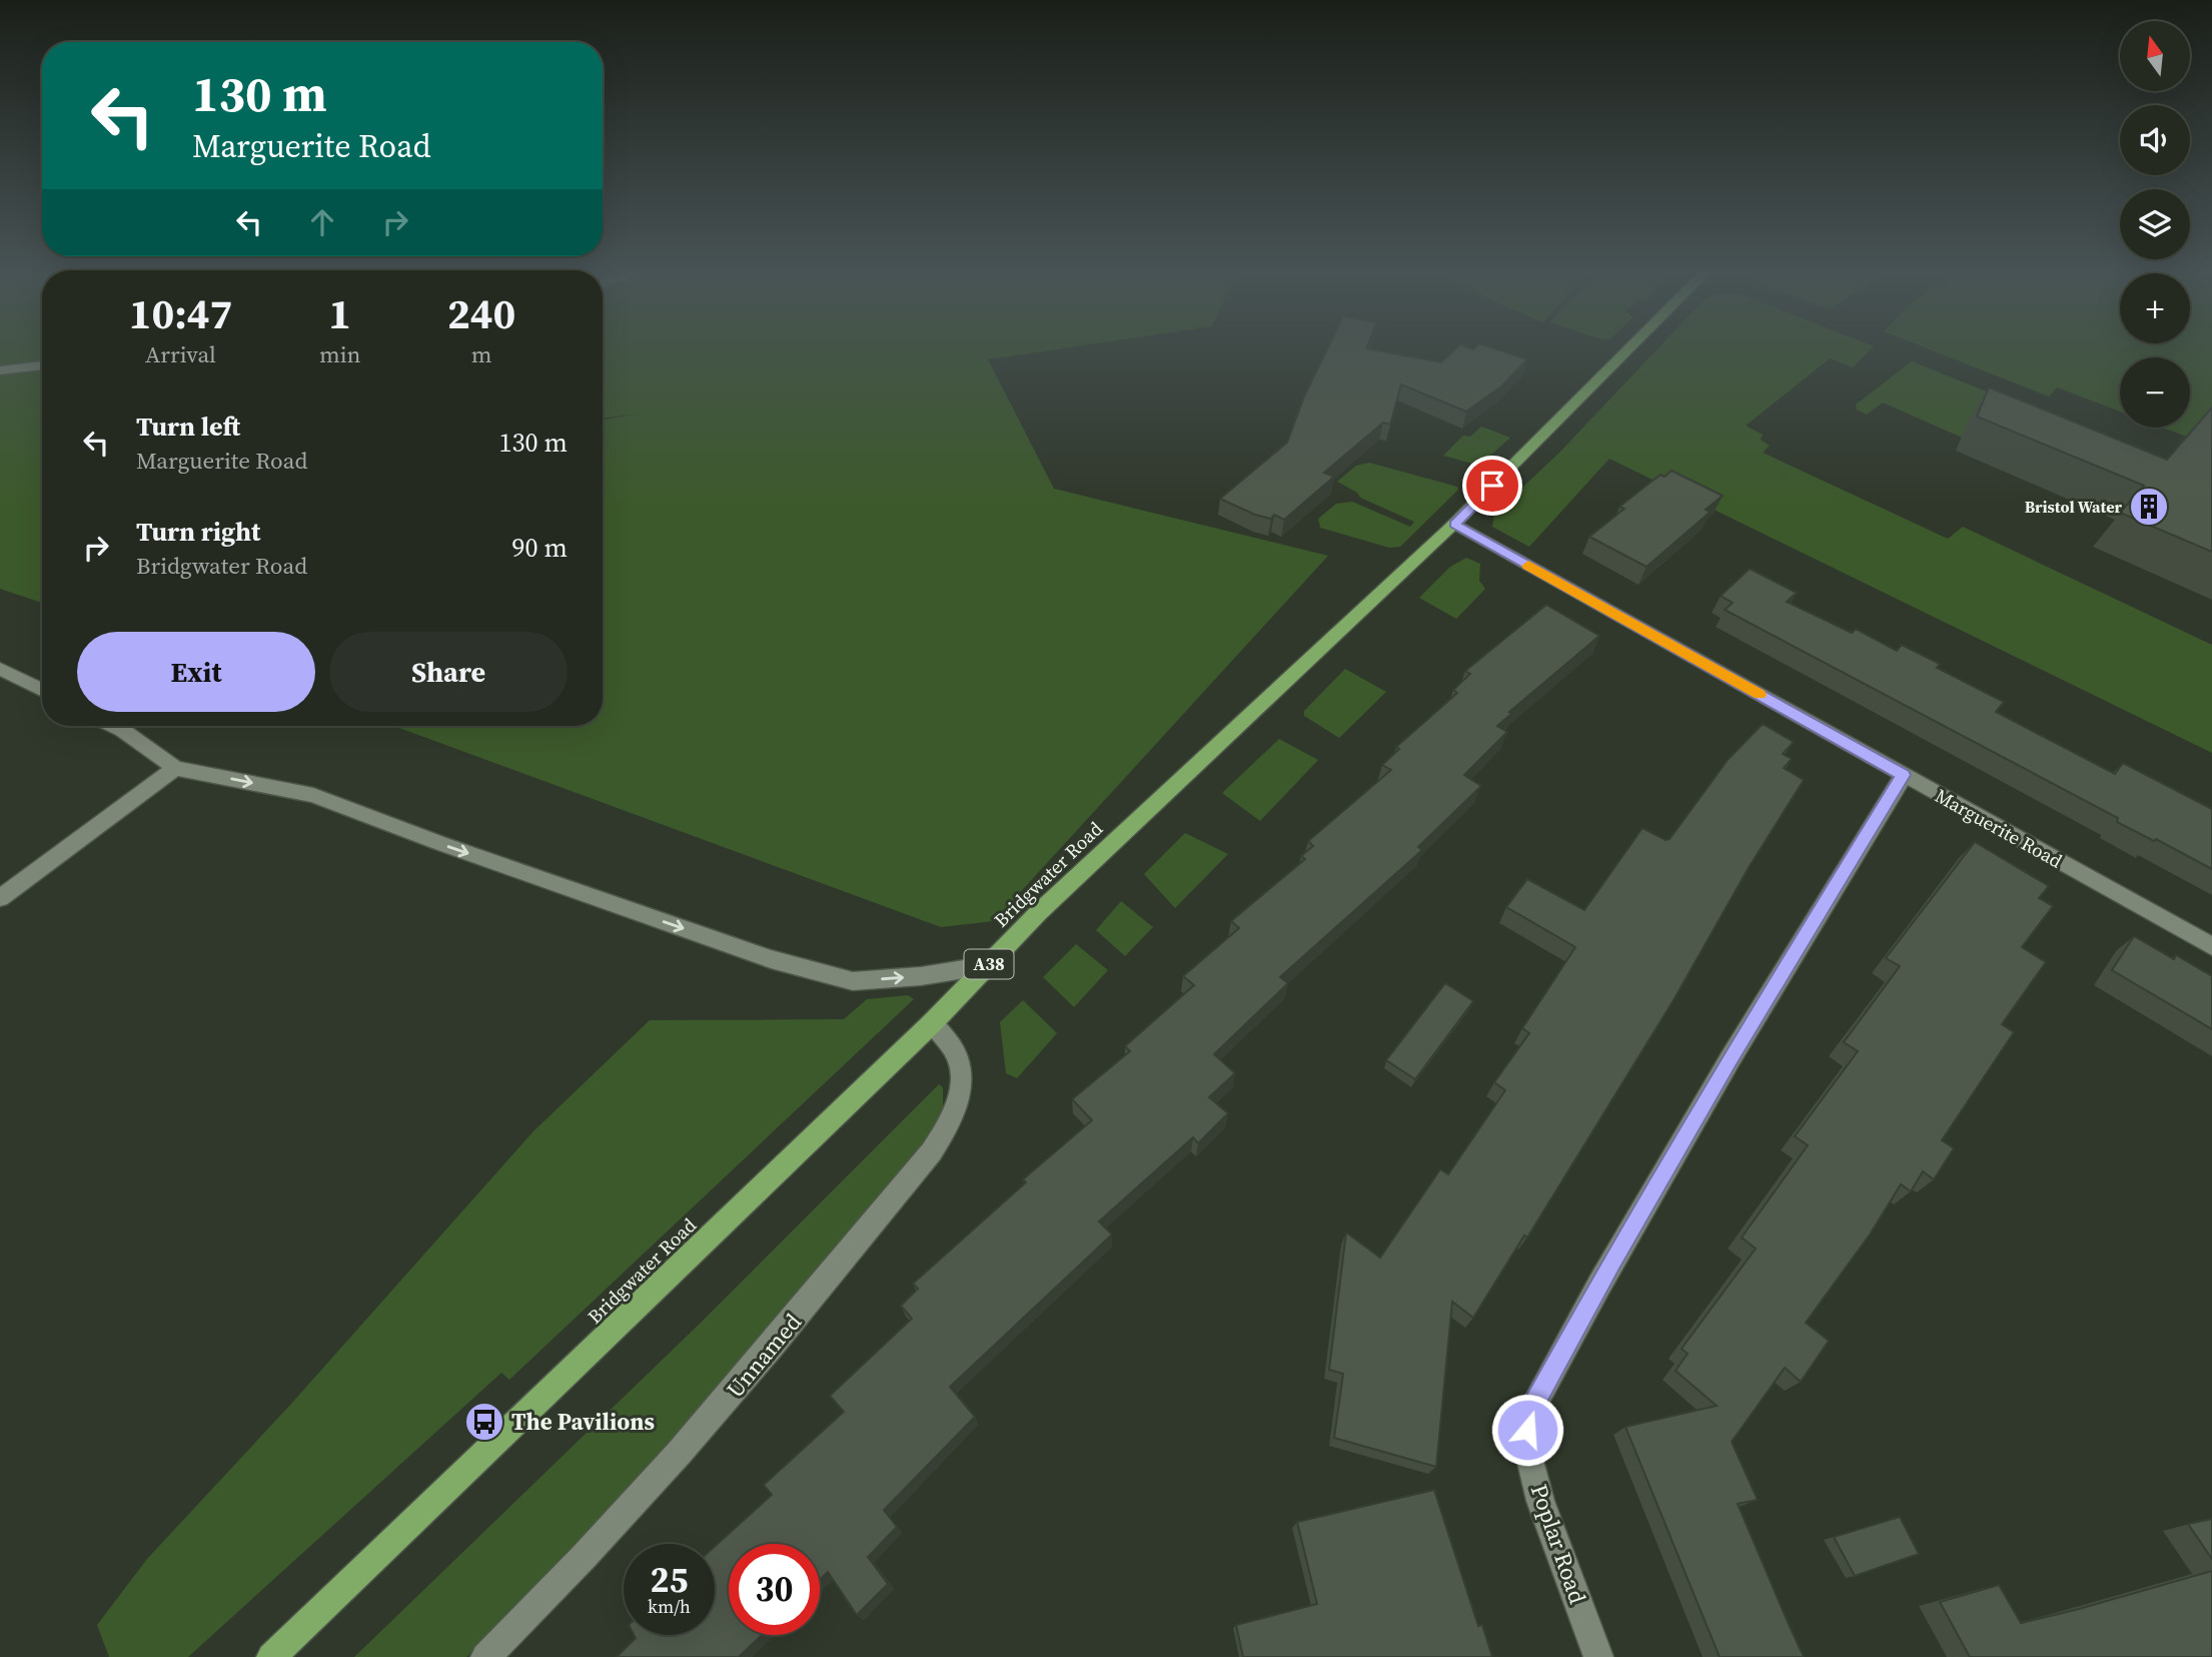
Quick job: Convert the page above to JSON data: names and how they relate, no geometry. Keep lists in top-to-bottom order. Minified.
{"streets":{"highway":["Bridgwater Road","A38"],"street":["Marguerite Road","Unnamed","Poplar Road"]},"crossings":[["Marguerite Road","Bridgwater Road"],["Marguerite Road","Poplar Road"],["Bridgwater Road","Unnamed"]],"places":{"building":["Bristol Water"],"bus stop":["The Pavilions"]},"north":"top","page":{"map_buttons":["+","−"],"turn":["130 m","Marguerite Road"],"eta":["10:47","Arrival","1","min","240","m"],"list":[{"name":"Turn left","note":"Marguerite Road","value":"130 m"},{"name":"Turn right","note":"Bridgwater Road","value":"90 m"}],"buttons":["Exit","Share"],"speed":"25 km/h","limit":"30"}}
